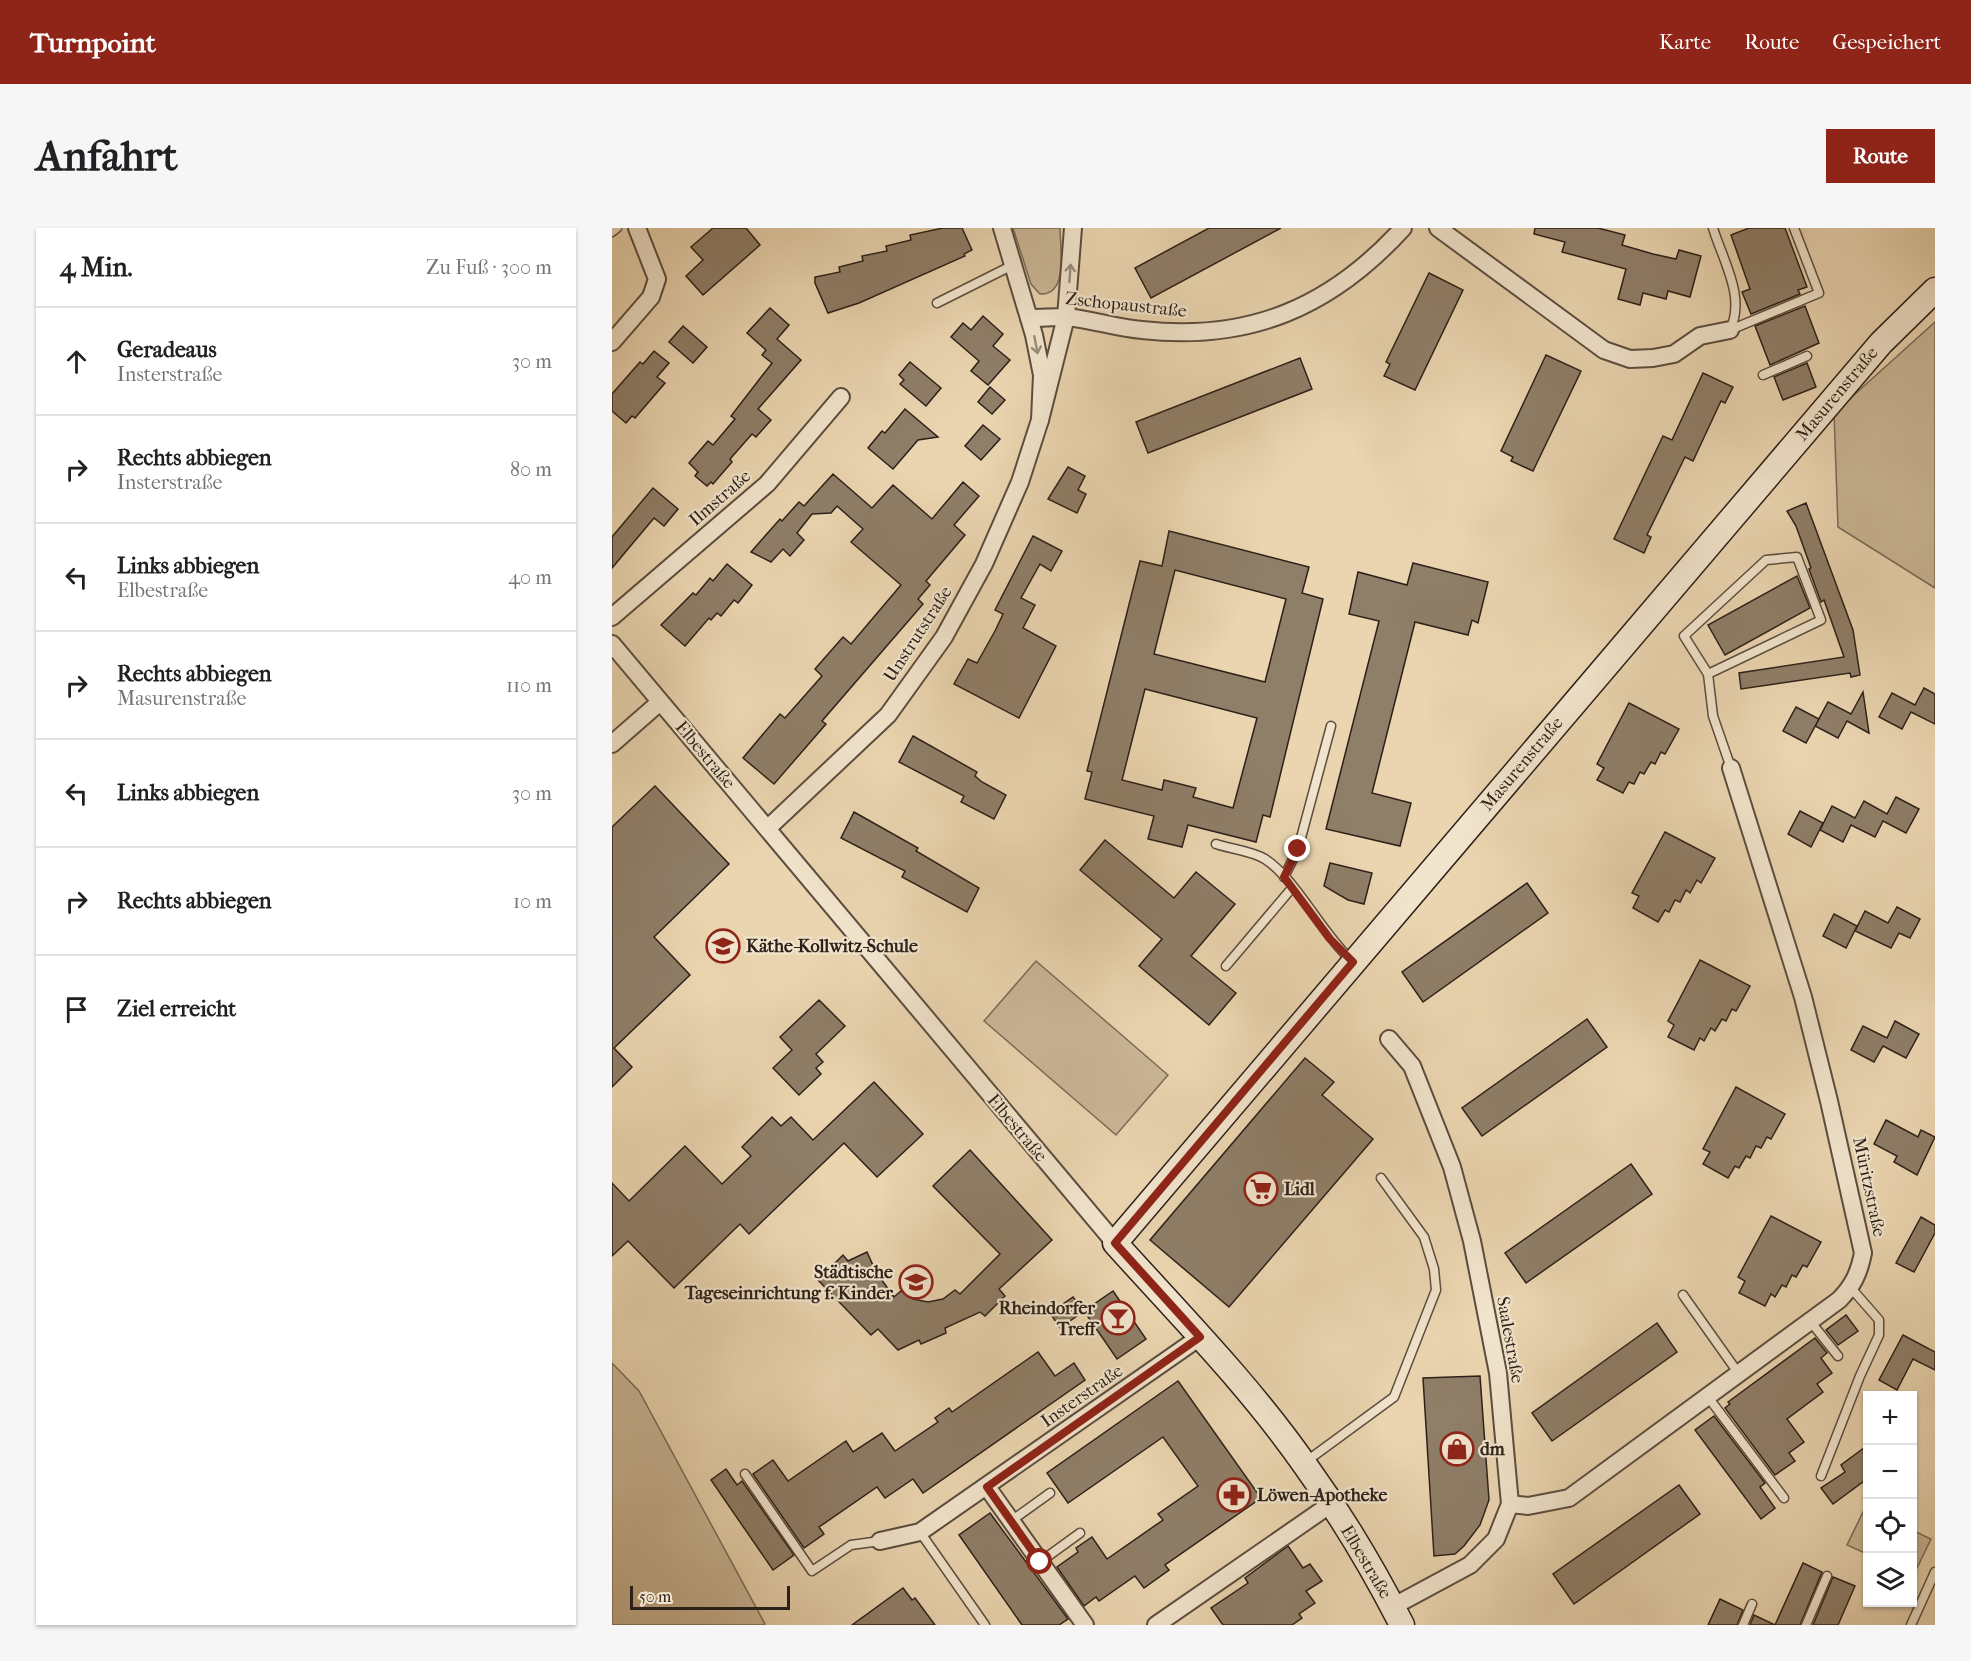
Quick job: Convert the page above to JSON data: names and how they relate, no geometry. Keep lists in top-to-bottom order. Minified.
{"streets":{"main road":["Masurenstraße","Elbestraße"],"street":["Zschopaustraße","Ilmstraße","Unstrutstraße","Müritzstraße","Saalestraße","Insterstraße"]},"crossings":[["Zschopaustraße","Unstrutstraße"],["Masurenstraße","Elbestraße"],["Unstrutstraße","Elbestraße"],["Elbestraße","Saalestraße"],["Elbestraße","Insterstraße"]],"places":{"school or university":["Käthe-Kollwitz-Schule","Städtische Tageseinrichtung f. Kinder"],"supermarket":["Lidl"],"bar":["Rheindorfer Treff"],"shop":["dm"],"pharmacy":["Löwen-Apotheke"]},"scale_bar":"50 m","page":{"header":"Turnpoint","nav":["Karte","Route","Gespeichert"],"buttons":"Route","title":"Anfahrt","heading":["4 Min.","Zu Fuß · 300 m"],"list":[["Geradeaus","Insterstraße","30 m"],["Rechts abbiegen","Insterstraße","80 m"],["Links abbiegen","Elbestraße","40 m"],["Rechts abbiegen","Masurenstraße","110 m"],["Links abbiegen","30 m"],["Rechts abbiegen","10 m"],"Ziel erreicht"],"map_buttons":["+","−"],"scale":"50 m"}}
